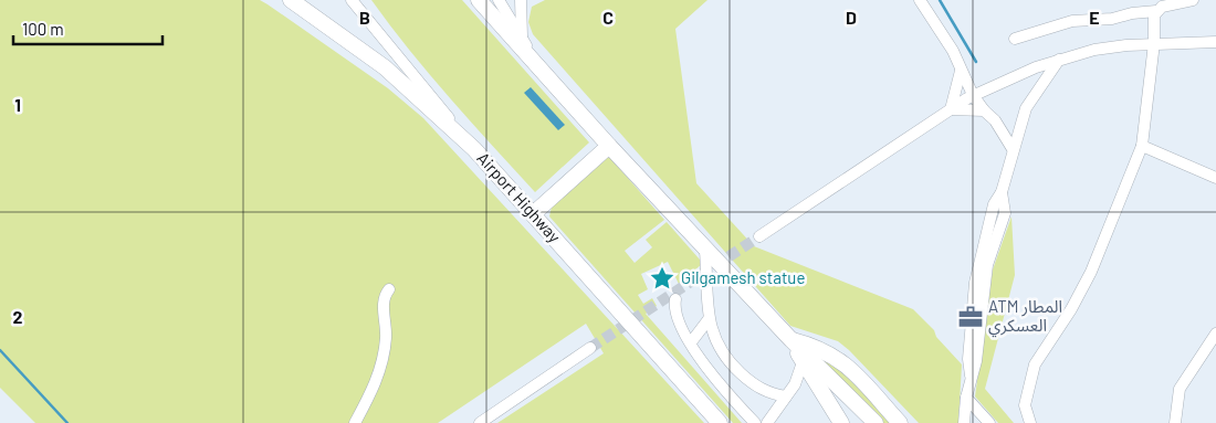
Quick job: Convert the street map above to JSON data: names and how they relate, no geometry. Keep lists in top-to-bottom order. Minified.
{"streets":{"highway":["Airport Highway"]},"places":{"place":["Gilgamesh statue"],"office":["ATM المطار العسكري"]},"scale_bar":"100 m","grid":{"columns":["B","C","D","E"],"rows":["1","2"]}}
